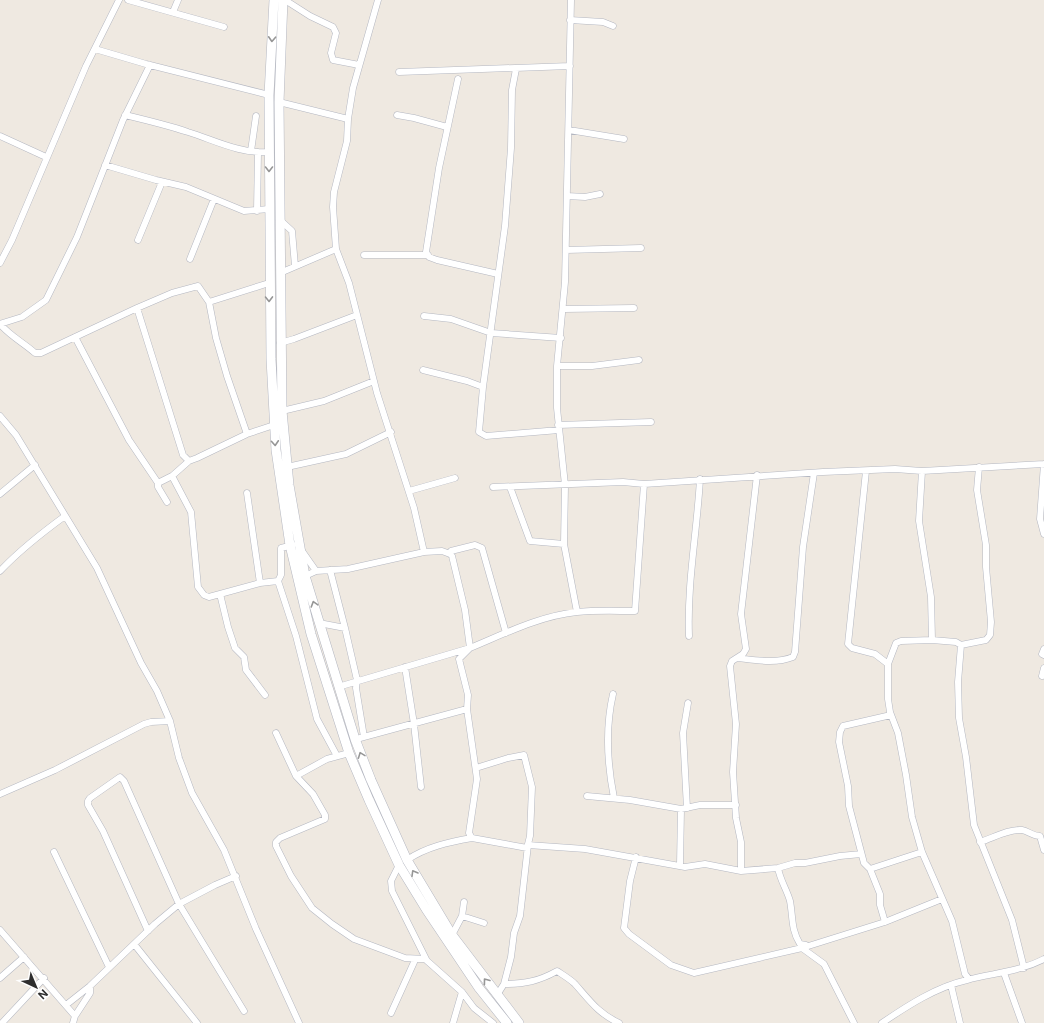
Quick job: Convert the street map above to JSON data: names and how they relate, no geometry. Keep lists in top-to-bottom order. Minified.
{"north":"bottom right"}
